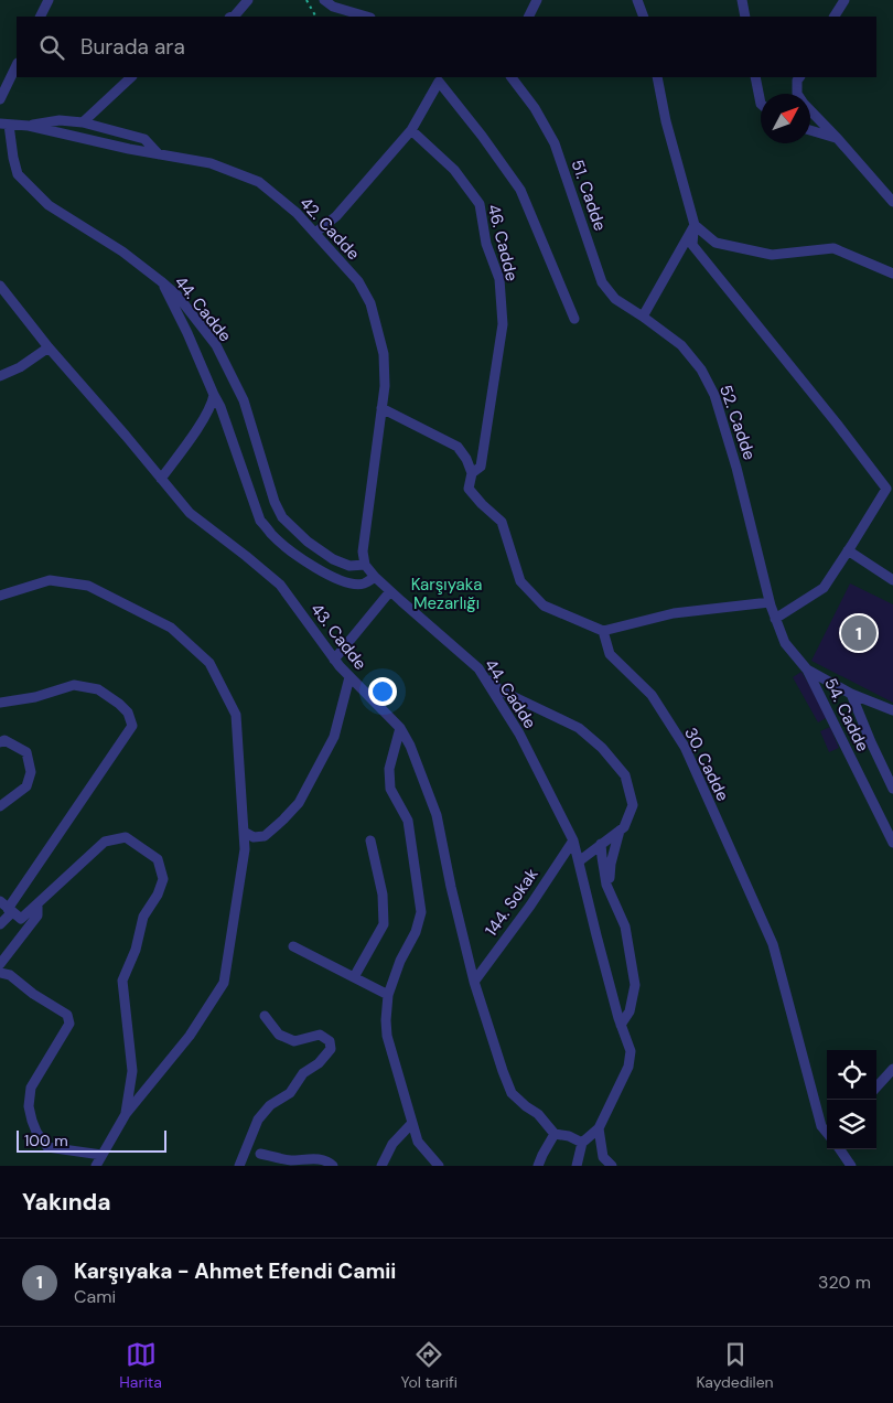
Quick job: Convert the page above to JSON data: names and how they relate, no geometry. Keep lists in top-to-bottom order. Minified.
{"streets":{"lane":["51. Cadde","42. Cadde","46. Cadde","44. Cadde","52. Cadde","43. Cadde","54. Cadde","30. Cadde","144. Sokak"]},"crossings":[["51. Cadde","52. Cadde"],["42. Cadde","44. Cadde"],["44. Cadde","144. Sokak"],["52. Cadde","54. Cadde"],["43. Cadde","144. Sokak"]],"parks":["Karşıyaka Mezarlığı"],"scale_bar":"100 m","north":"top right","page":{"search":"Burada ara","pins":"1","scale":"100 m","heading":"Yakında","list":[{"mark":"1","name":"Karşıyaka - Ahmet Efendi Camii","note":"Cami","value":"320 m"}],"nav":["Harita","Yol tarifi","Kaydedilen"]}}
